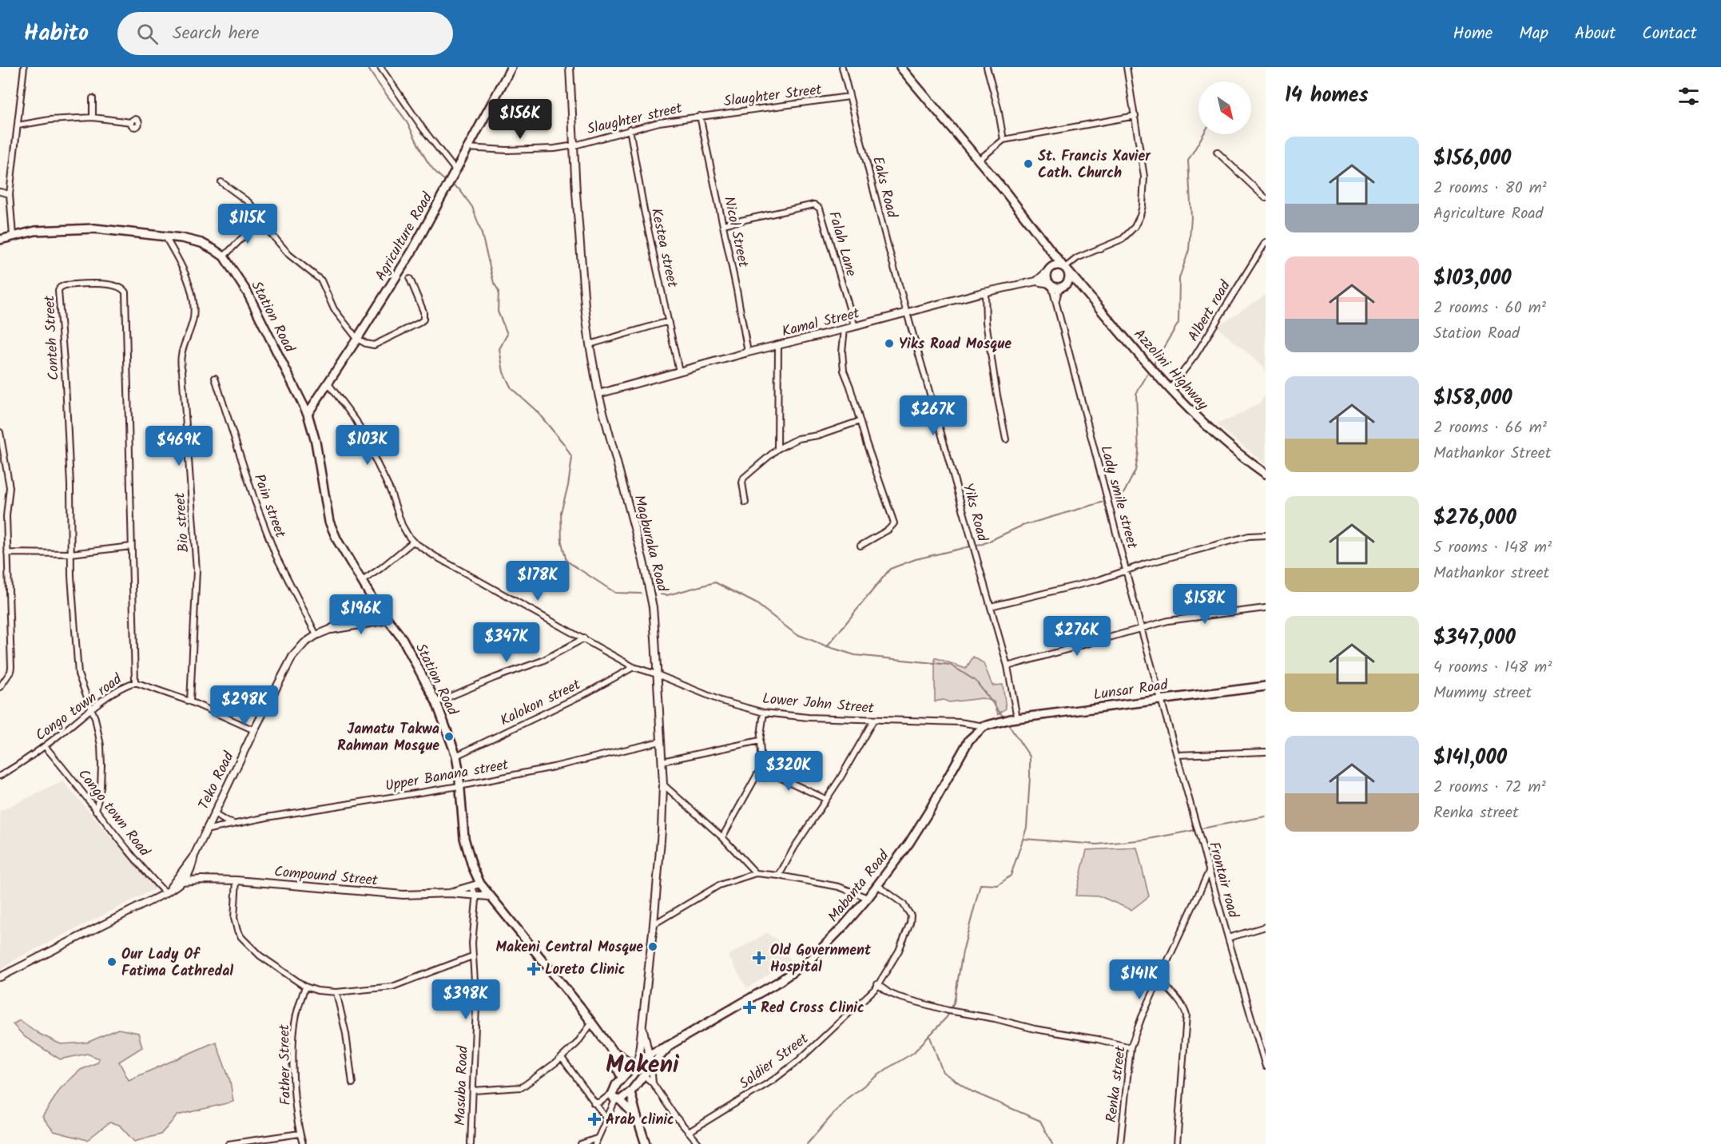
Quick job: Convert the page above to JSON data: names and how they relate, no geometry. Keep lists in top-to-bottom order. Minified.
{"streets":{"main road":["Agriculture Road","Station Road","Azzolini Highway","Lunsar Road","Mabanta Road"],"street":["Slaughter Street","Slaughter street","Eaks Road","Nicol Street","Falah Lane","Kestea street","Albert road","Kamal Street","Conteh Street","Lady smile street","Pain street","Yiks Road","Bio street","Magburaka Road","Kalokon street","Lower John Street","Congo town road","Upper Banana street","Teko Road","Congo town Road","Compound Street","Frontair road","Soldier Street","Father Street","Renka street","Masuba Road"]},"crossings":[["Slaughter Street","Slaughter street"],["Slaughter Street","Eaks Road"],["Slaughter Street","Nicol Street"],["Slaughter street","Nicol Street"],["Slaughter street","Agriculture Road"],["Slaughter street","Kestea street"],["Slaughter street","Magburaka Road"],["Eaks Road","Kamal Street"],["Eaks Road","Yiks Road"],["Nicol Street","Falah Lane"],["Nicol Street","Kamal Street"],["Agriculture Road","Station Road"],["Falah Lane","Kamal Street"],["Kestea street","Kamal Street"],["Albert road","Azzolini Highway"],["Station Road","Bio street"],["Station Road","Magburaka Road"],["Station Road","Kalokon street"],["Station Road","Upper Banana street"],["Station Road","Teko Road"],["Station Road","Compound Street"],["Station Road","Masuba Road"],["Kamal Street","Azzolini Highway"],["Kamal Street","Lady smile street"],["Kamal Street","Yiks Road"],["Kamal Street","Magburaka Road"],["Conteh Street","Congo town road"],["Conteh Street","Congo town Road"],["Azzolini Highway","Lady smile street"],["Lady smile street","Lunsar Road"],["Lady smile street","Frontair road"],["Pain street","Teko Road"],["Yiks Road","Lunsar Road"],["Bio street","Congo town road"],["Magburaka Road","Lower John Street"],["Magburaka Road","Upper Banana street"],["Lunsar Road","Frontair road"],["Lunsar Road","Mabanta Road"],["Kalokon street","Lower John Street"],["Lower John Street","Mabanta Road"],["Congo town road","Teko Road"],["Congo town road","Congo town Road"],["Upper Banana street","Teko Road"],["Teko Road","Congo town Road"],["Teko Road","Compound Street"],["Compound Street","Masuba Road"],["Frontair road","Renka street"],["Mabanta Road","Soldier Street"]],"districts":["Makeni"],"places":{"other":["St. Francis Xavier Cath. Church","Yiks Road Mosque","Jamatu Takwa Rahman Mosque","Makeni Central Mosque","Our Lady Of Fatima Cathredal"],"health":["Old Government Hospital","Loreto Clinic","Red Cross Clinic","Arab clinic"]},"north":"bottom right","page":{"header":"Habito","search":"Search here","nav":["Home","Map","About","Contact"],"heading":"14 homes","price":["$156K","$115K","$267K","$103K","$469K","$178K","$158K","$196K","$276K","$347K","$298K","$320K","$141K","$398K"],"list":[{"name":"$156,000","note":"2 rooms · 80 m² · Agriculture Road"},{"name":"$103,000","note":"2 rooms · 60 m² · Station Road"},{"name":"$158,000","note":"2 rooms · 66 m² · Mathankor Street"},{"name":"$276,000","note":"5 rooms · 148 m² · Mathankor street"},{"name":"$347,000","note":"4 rooms · 148 m² · Mummy street"},{"name":"$141,000","note":"2 rooms · 72 m² · Renka street"}]}}
